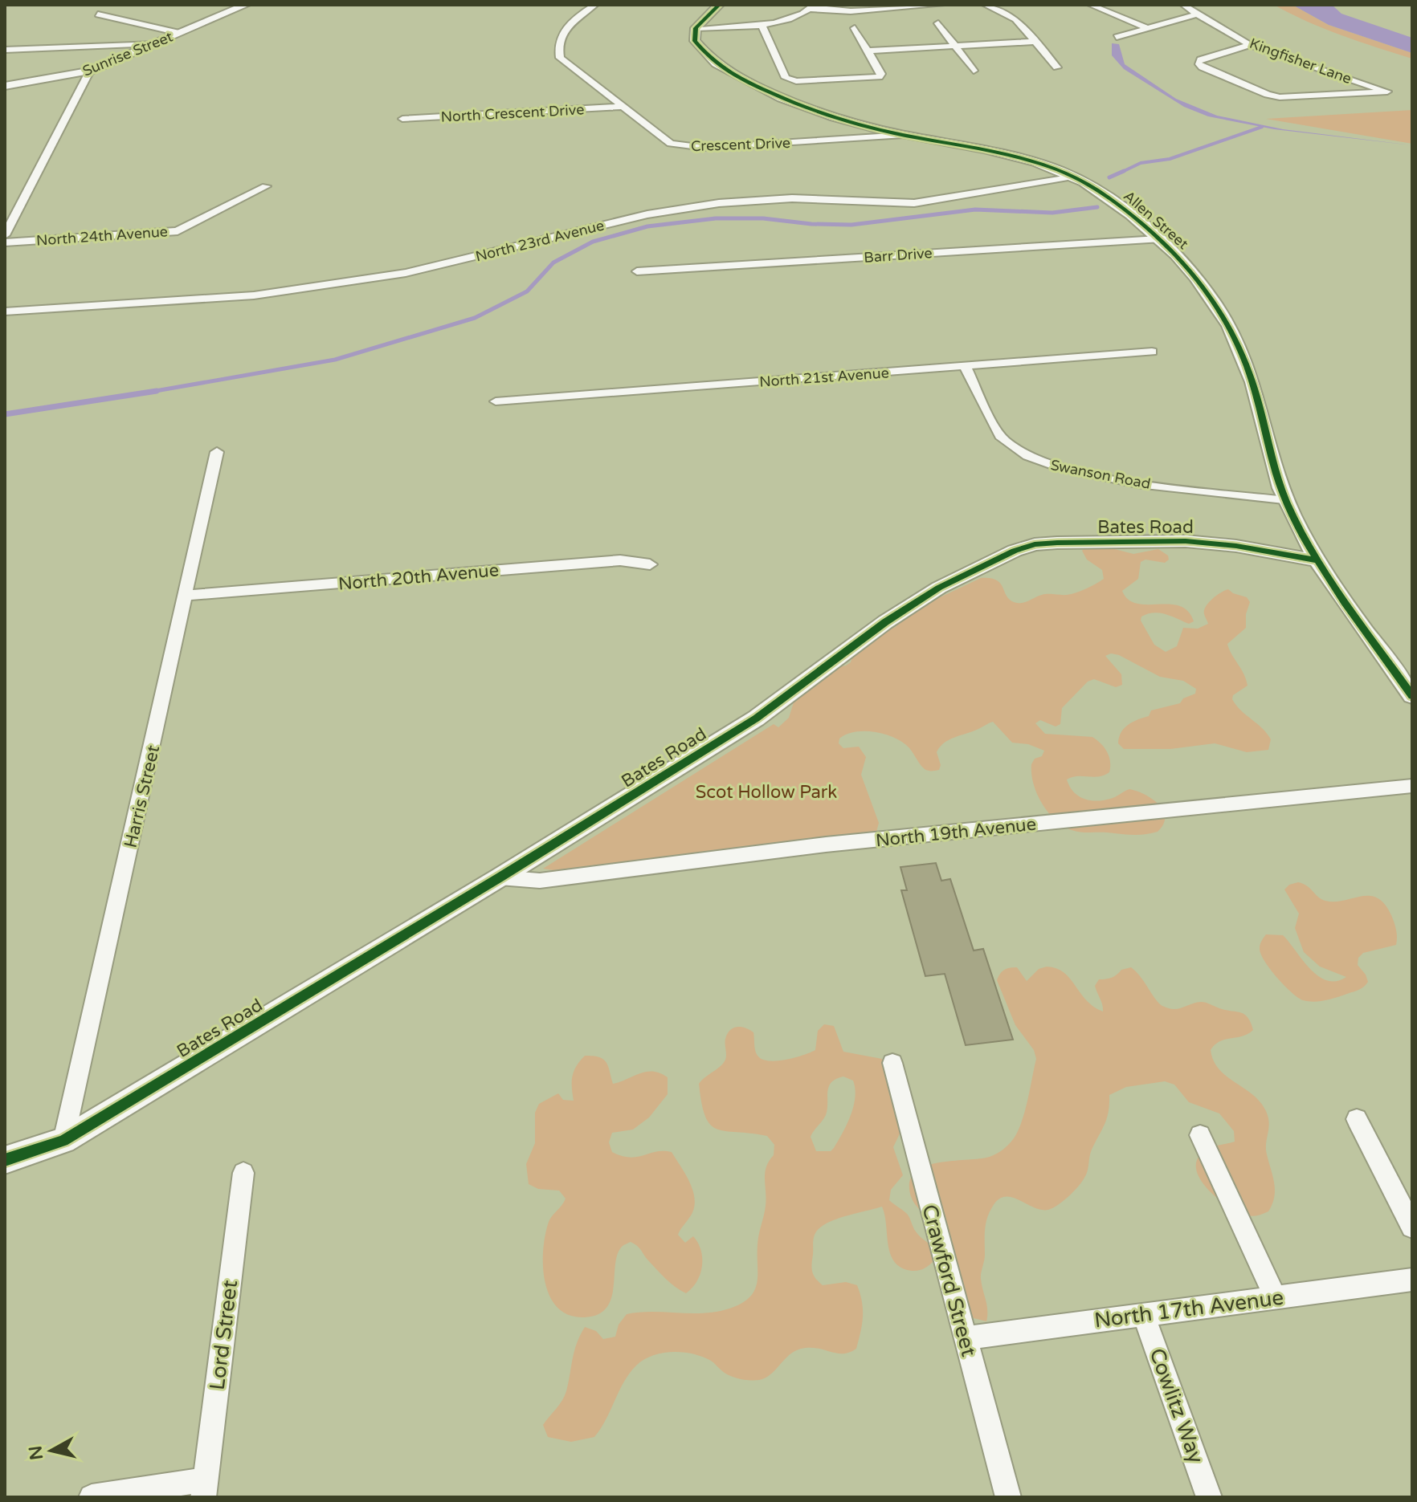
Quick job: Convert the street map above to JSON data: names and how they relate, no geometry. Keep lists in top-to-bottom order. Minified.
{"streets":{"street":["Sunrise Street","Kingfisher Lane","North Crescent Drive","Crescent Drive","Allen Street","North 24th Avenue","North 23rd Avenue","Barr Drive","North 21st Avenue","Swanson Road","Bates Road","North 20th Avenue","Harris Street","North 19th Avenue","Crawford Street","North 17th Avenue","Lord Street","Cowlitz Way"]},"crossings":[["North Crescent Drive","Crescent Drive"],["Crescent Drive","Allen Street"],["Allen Street","North 23rd Avenue"],["Allen Street","Barr Drive"],["Allen Street","Swanson Road"],["Allen Street","Bates Road"],["North 21st Avenue","Swanson Road"],["Bates Road","Harris Street"],["Bates Road","North 19th Avenue"],["North 20th Avenue","Harris Street"],["Crawford Street","North 17th Avenue"],["North 17th Avenue","Cowlitz Way"]],"parks":["Scot Hollow Park"],"north":"left"}
